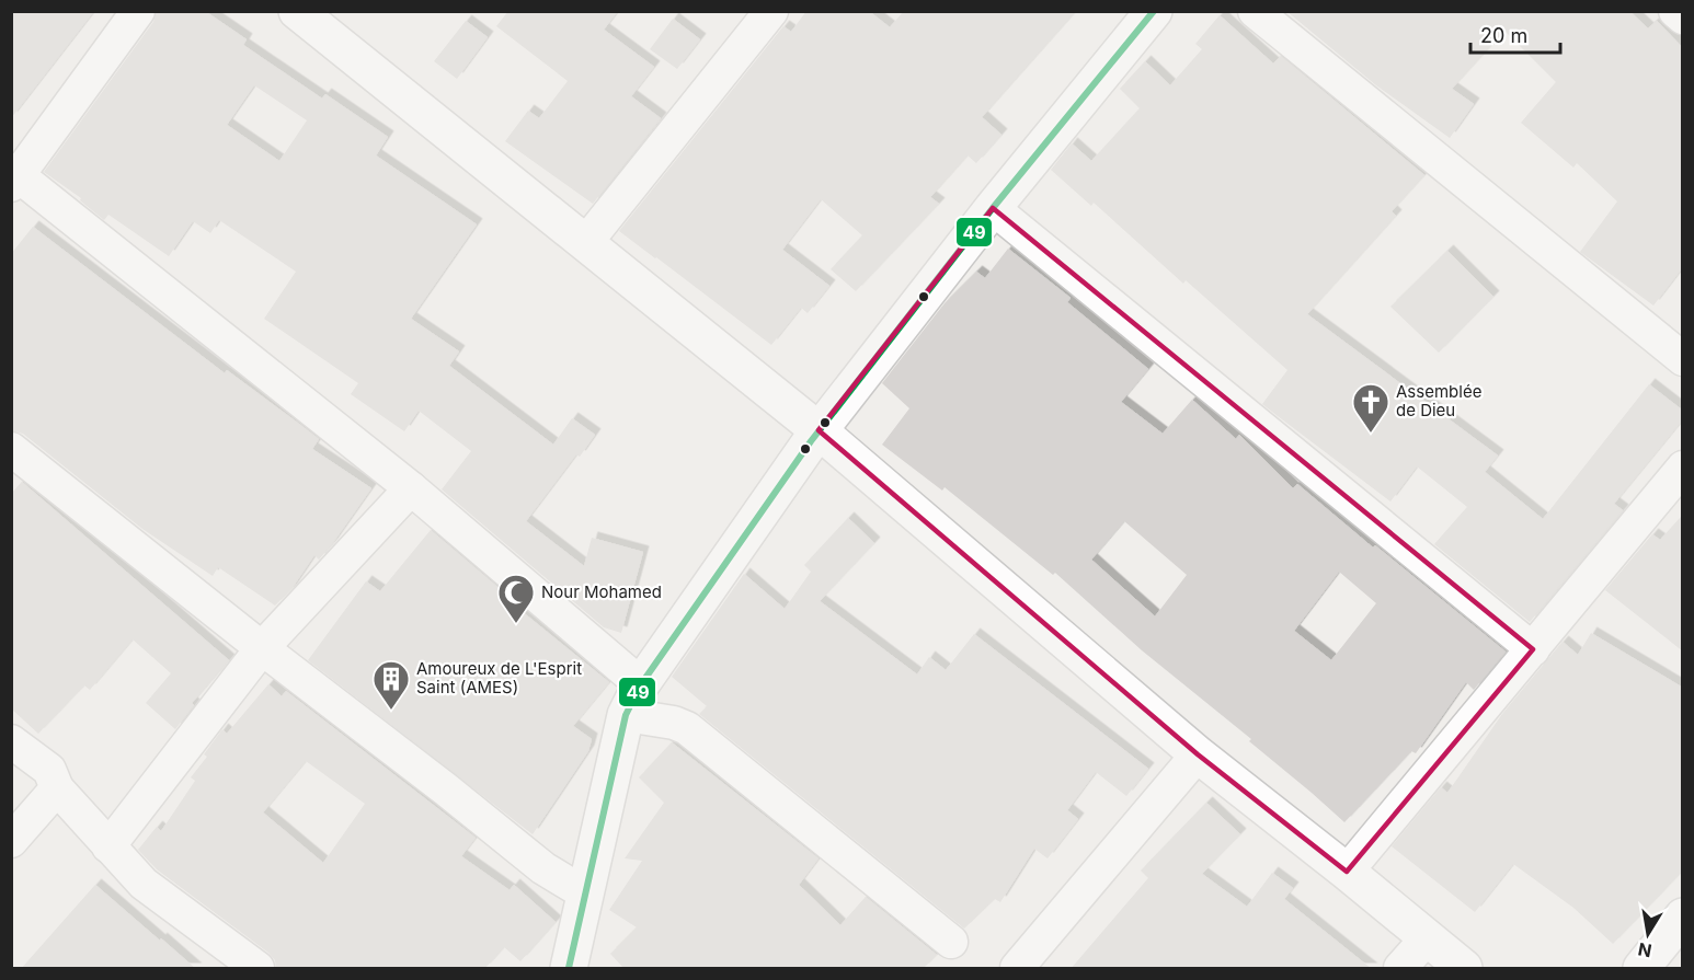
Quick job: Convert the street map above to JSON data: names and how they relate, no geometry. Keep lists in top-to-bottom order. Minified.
{"places":{"church":["Assemblée de Dieu"],"mosque":["Nour Mohamed"],"building":["Amoureux de L'Esprit Saint (AMES)"]},"lines":["transit line 49"],"scale_bar":"20 m","north":"bottom"}
